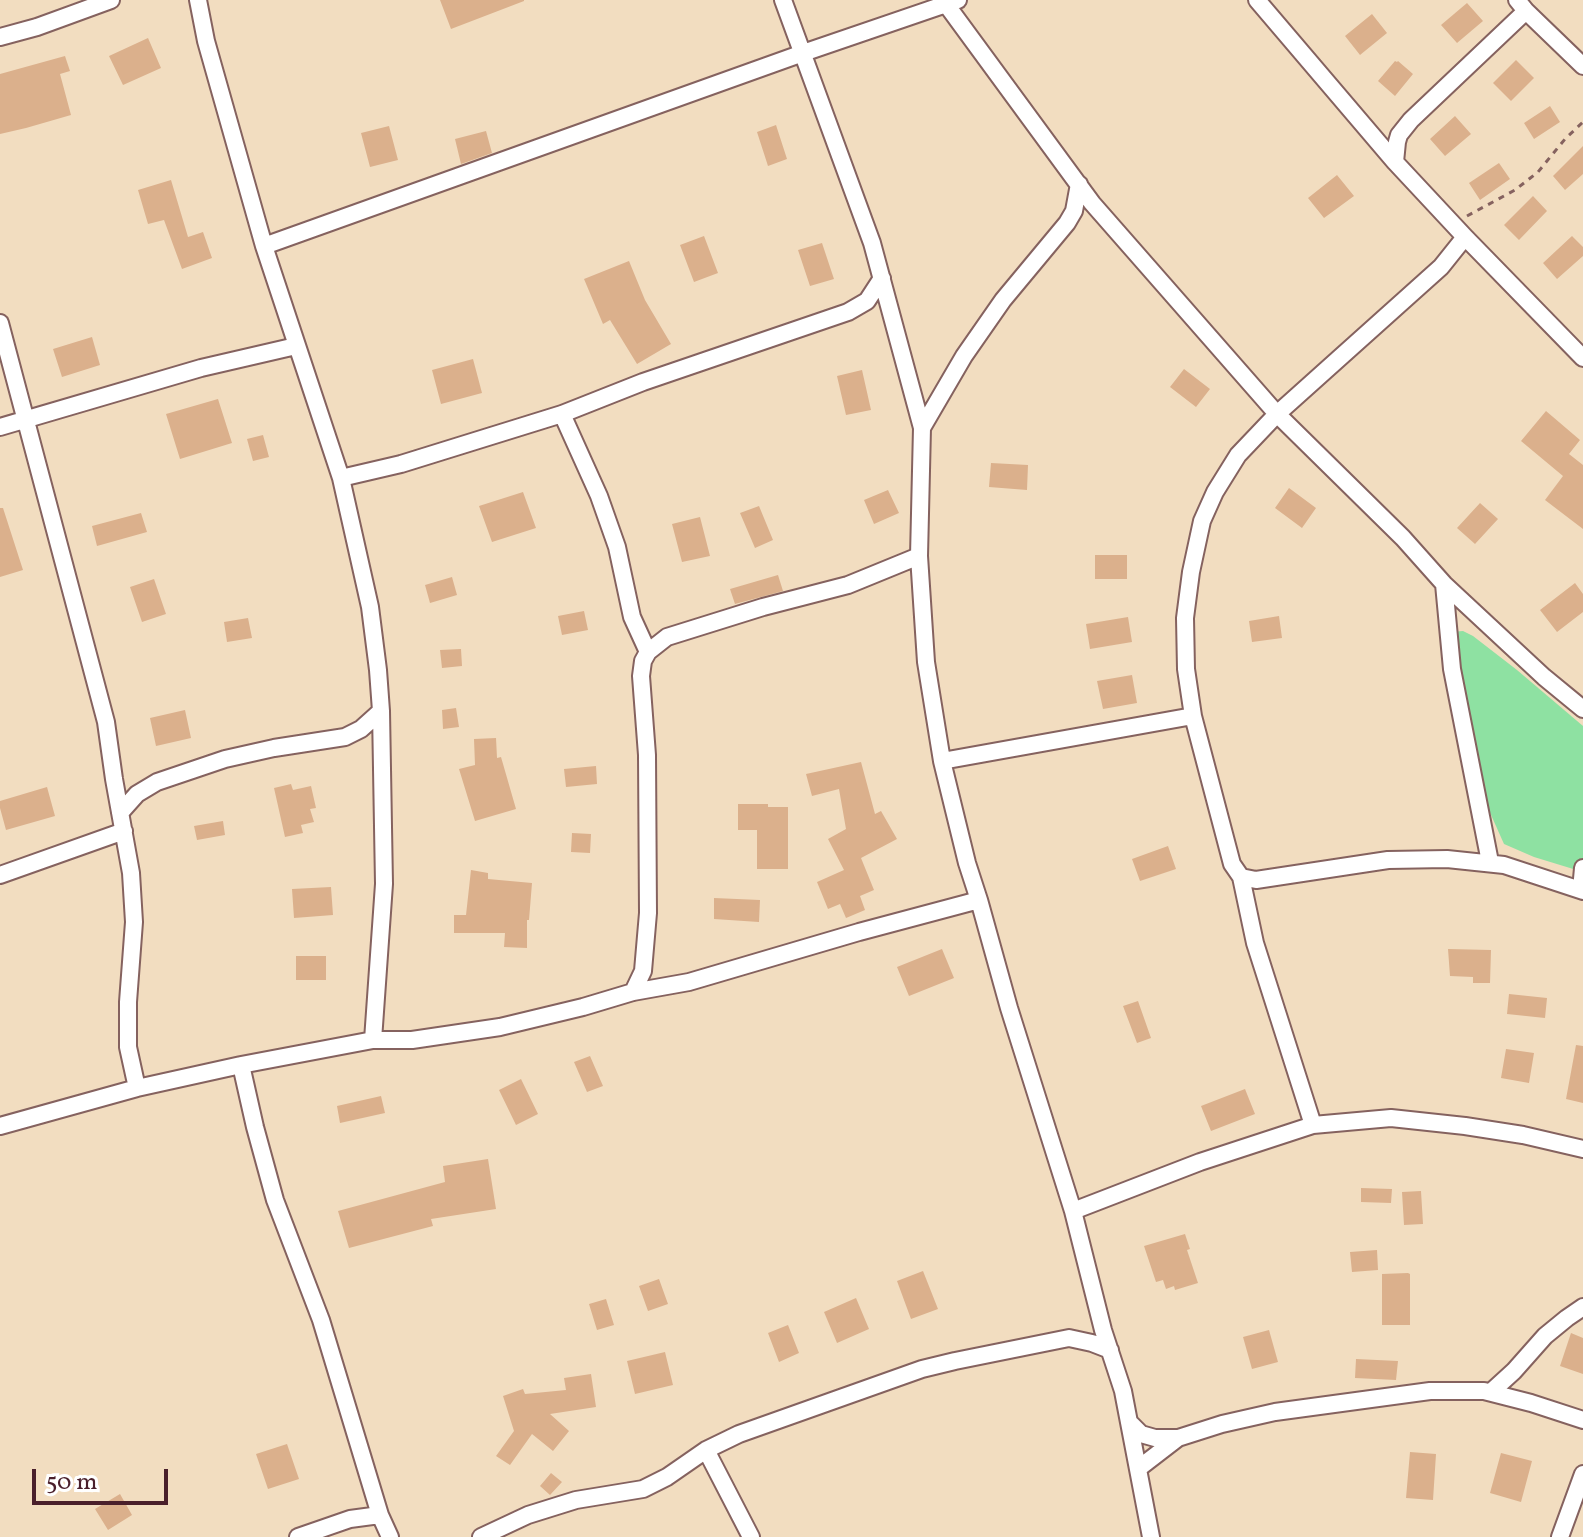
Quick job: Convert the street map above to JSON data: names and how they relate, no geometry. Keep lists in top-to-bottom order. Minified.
{"scale_bar":"50 m"}
